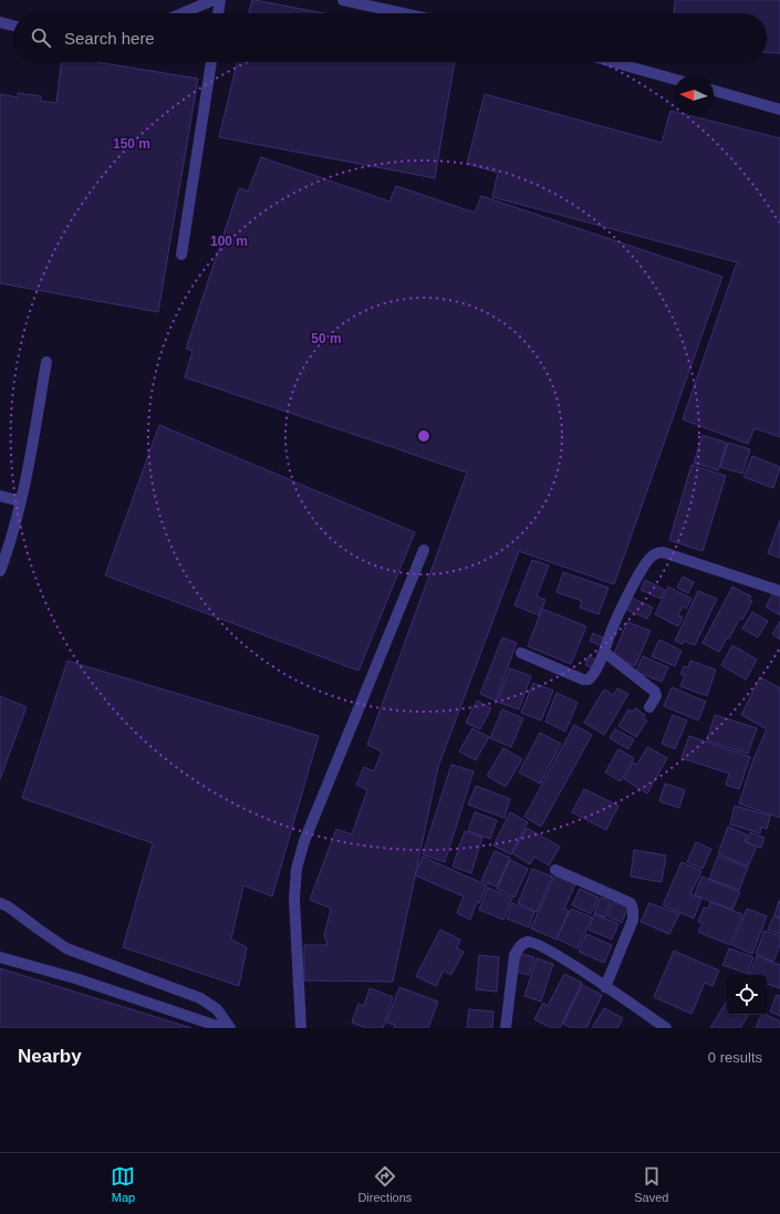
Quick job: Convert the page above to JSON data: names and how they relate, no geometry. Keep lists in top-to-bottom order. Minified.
{"north":"left","page":{"search":"Search here","heading":["Nearby","0 results"],"nav":["Map","Directions","Saved"]},"rings":["150 m","100 m","50 m"]}
